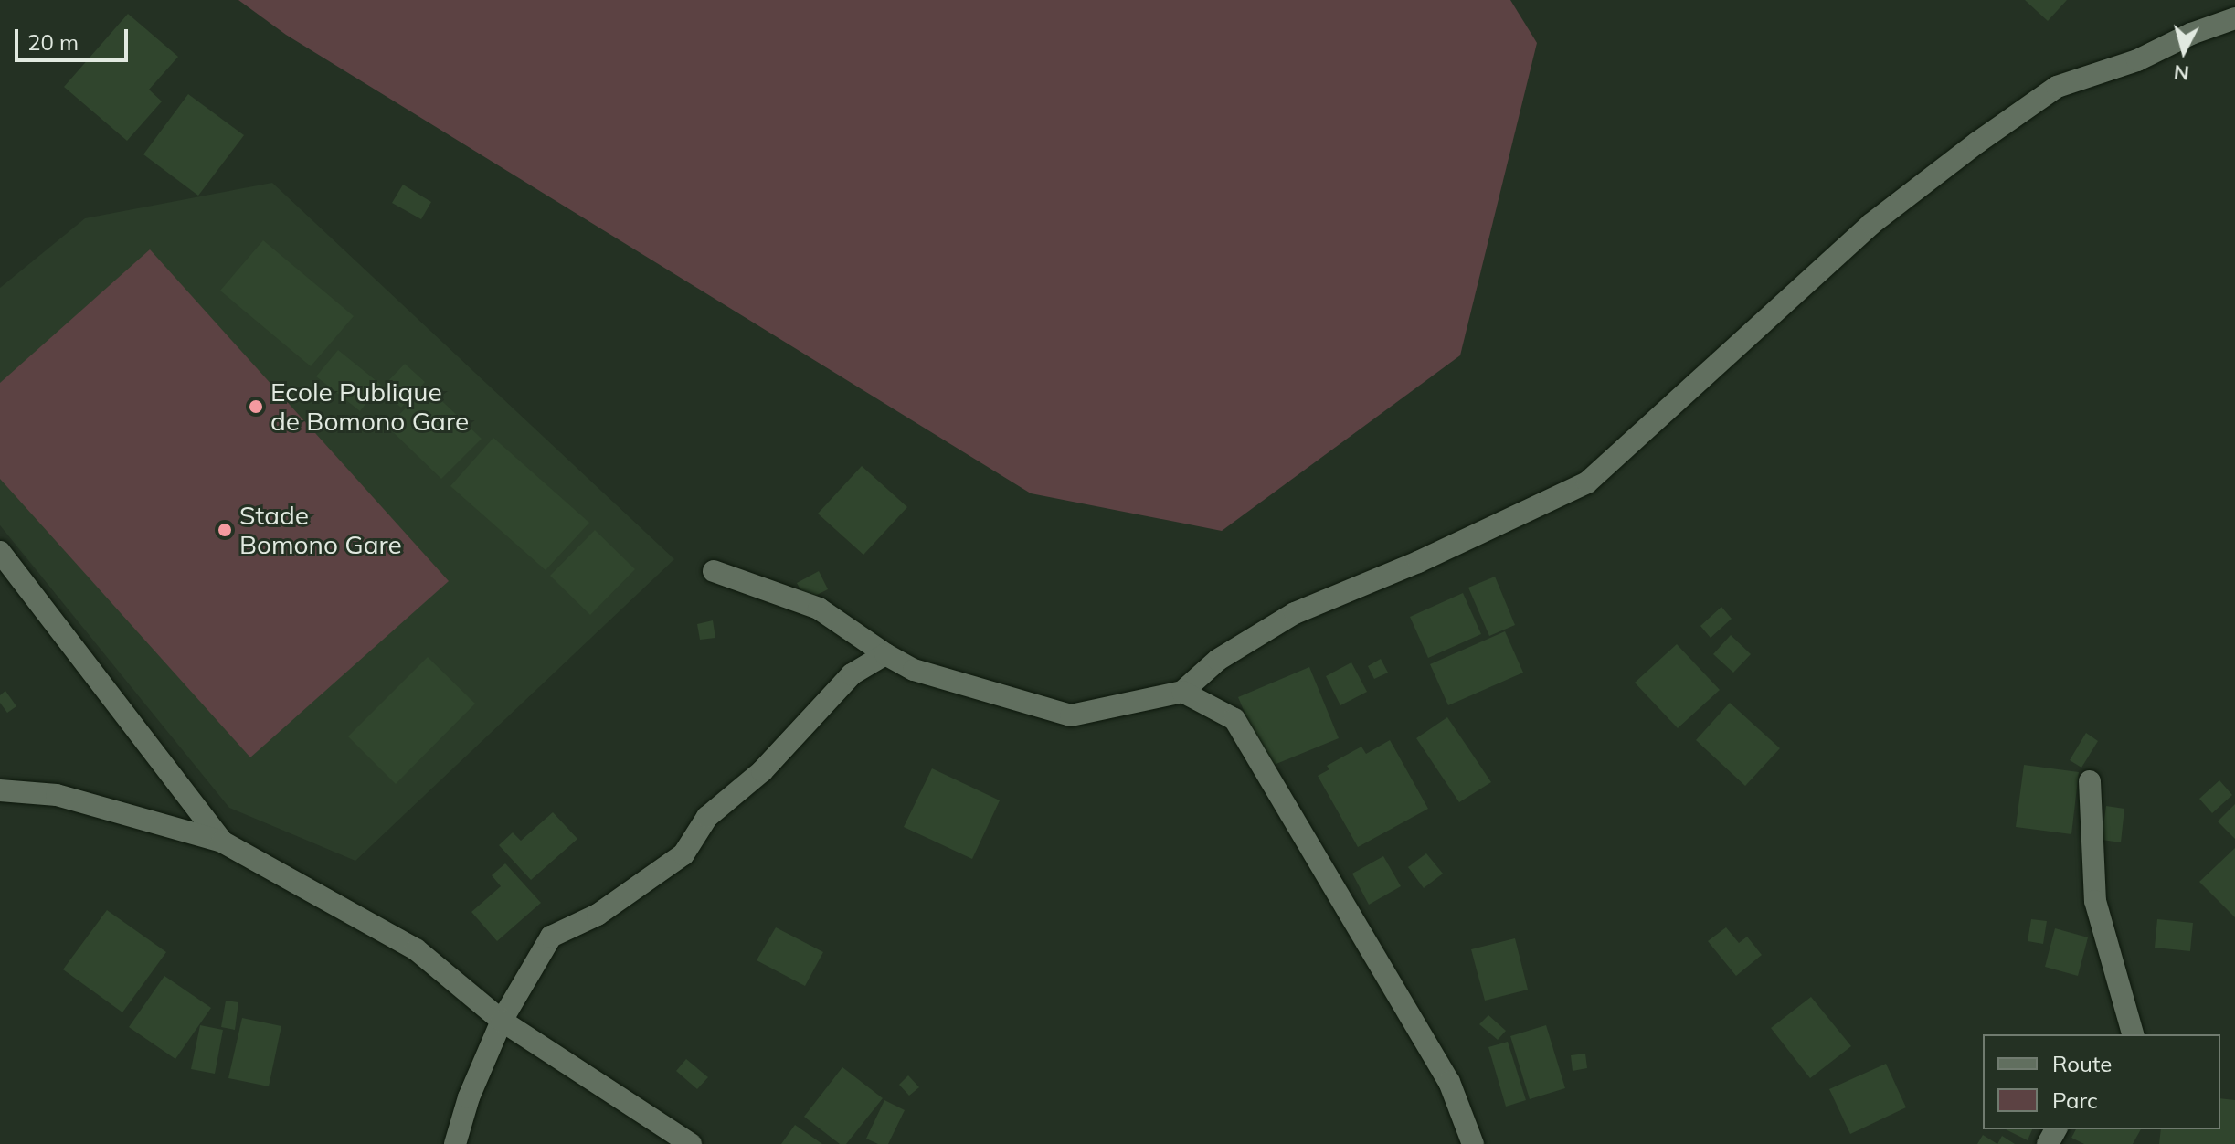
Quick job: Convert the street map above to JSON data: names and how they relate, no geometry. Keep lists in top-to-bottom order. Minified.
{"places":["Ecole Publique de Bomono Gare","Stade Bomono Gare"],"legend":["Route","Parc"],"scale_bar":"20 m","north":"bottom"}
